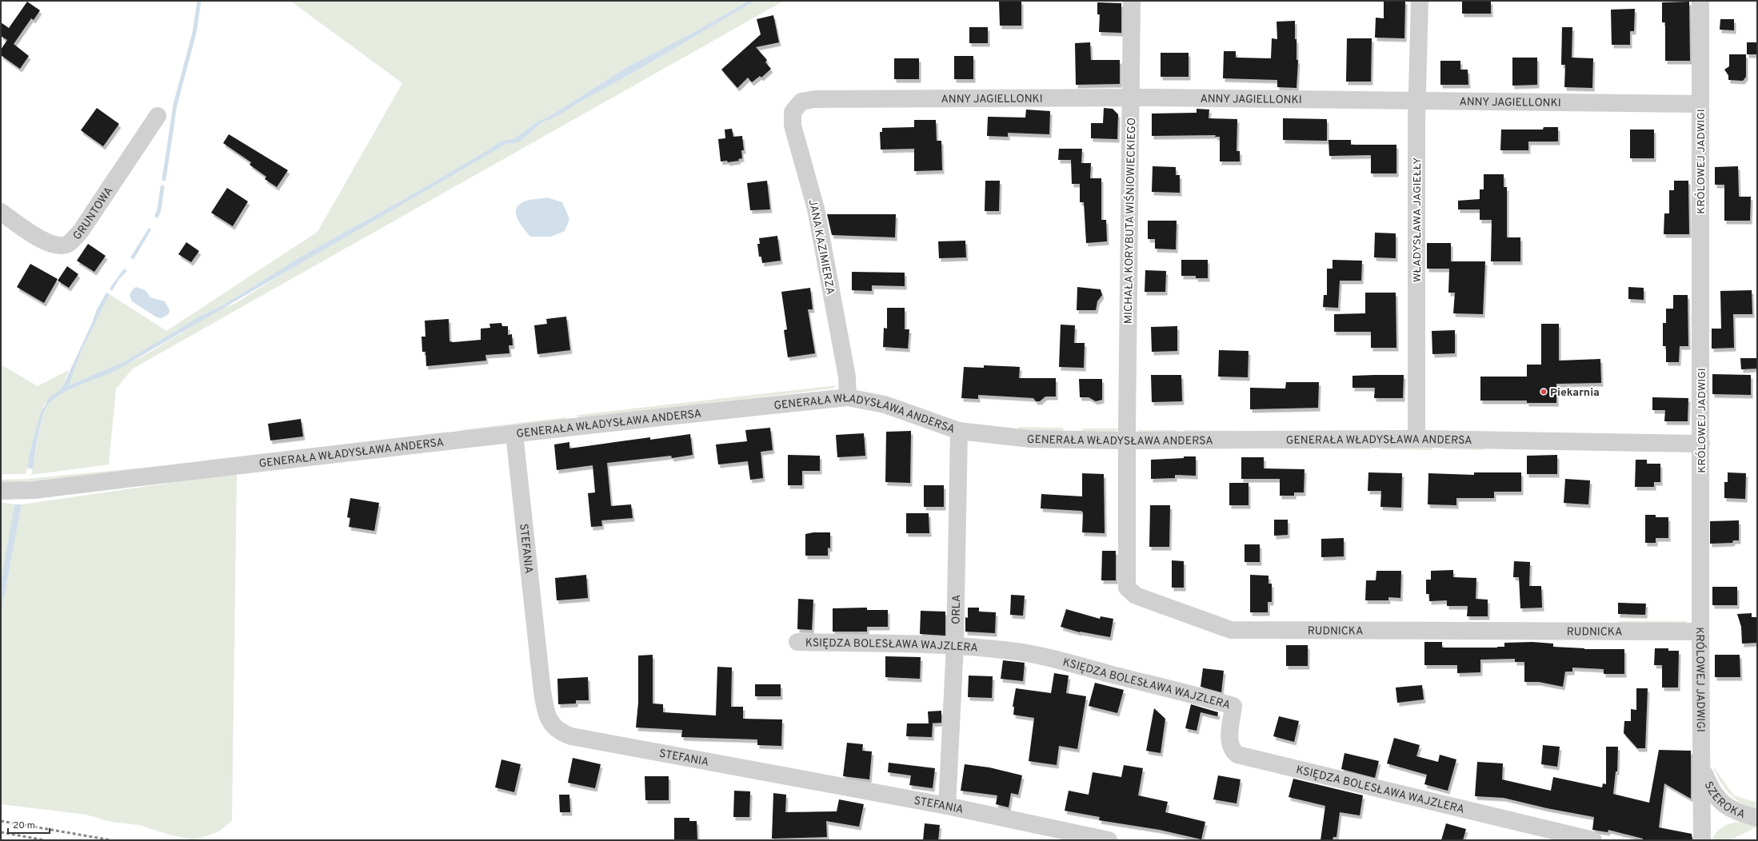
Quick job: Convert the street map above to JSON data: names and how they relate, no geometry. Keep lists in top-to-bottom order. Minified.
{"streets":{"street":["ANNY JAGIELLONKI","KRÓLOWEJ JADWIGI","GRUNTOWA","WŁADYSŁAWA JAGIEŁŁY","MICHAŁA KORYBUTA WIŚNIOWIECKIEGO","JANA KAZIMIERZA","GENERAŁA WŁADYSŁAWA ANDERSA","STEFANIA","ORLA","RUDNICKA","KSIĘDZA BOLESŁAWA WAJZLERA","SZEROKA"]},"crossings":[["ANNY JAGIELLONKI","KRÓLOWEJ JADWIGI"],["ANNY JAGIELLONKI","WŁADYSŁAWA JAGIEŁŁY"],["ANNY JAGIELLONKI","MICHAŁA KORYBUTA WIŚNIOWIECKIEGO"],["ANNY JAGIELLONKI","JANA KAZIMIERZA"],["KRÓLOWEJ JADWIGI","GENERAŁA WŁADYSŁAWA ANDERSA"],["KRÓLOWEJ JADWIGI","RUDNICKA"],["KRÓLOWEJ JADWIGI","SZEROKA"],["WŁADYSŁAWA JAGIEŁŁY","GENERAŁA WŁADYSŁAWA ANDERSA"],["MICHAŁA KORYBUTA WIŚNIOWIECKIEGO","GENERAŁA WŁADYSŁAWA ANDERSA"],["MICHAŁA KORYBUTA WIŚNIOWIECKIEGO","RUDNICKA"],["JANA KAZIMIERZA","GENERAŁA WŁADYSŁAWA ANDERSA"],["GENERAŁA WŁADYSŁAWA ANDERSA","STEFANIA"],["GENERAŁA WŁADYSŁAWA ANDERSA","ORLA"],["GENERAŁA WŁADYSŁAWA ANDERSA","RUDNICKA"],["STEFANIA","ORLA"],["ORLA","KSIĘDZA BOLESŁAWA WAJZLERA"]],"places":["Piekarnia"],"scale_bar":"20 m"}
